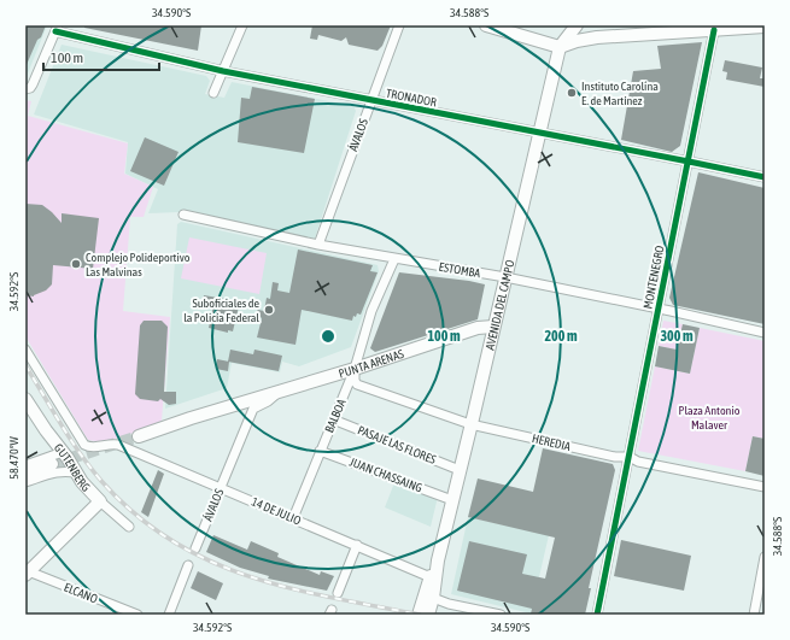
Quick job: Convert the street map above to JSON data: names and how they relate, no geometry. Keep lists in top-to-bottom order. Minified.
{"streets":{"main road":["AVENIDA DEL CAMPO","PUNTA ARENAS","GUTENBERG"],"street":["TRONADOR","ÁVALOS","ESTOMBA","MONTENEGRO","BALBOA","HEREDIA","PASAJE LAS FLORES","JUAN CHASSAING","14 DE JULIO","ELCANO"]},"crossings":[["TRONADOR","ÁVALOS"],["TRONADOR","MONTENEGRO"],["TRONADOR","AVENIDA DEL CAMPO"],["ÁVALOS","ESTOMBA"],["ÁVALOS","PUNTA ARENAS"],["ÁVALOS","14 DE JULIO"],["ESTOMBA","MONTENEGRO"],["ESTOMBA","AVENIDA DEL CAMPO"],["ESTOMBA","BALBOA"],["MONTENEGRO","HEREDIA"],["AVENIDA DEL CAMPO","PUNTA ARENAS"],["AVENIDA DEL CAMPO","HEREDIA"],["AVENIDA DEL CAMPO","PASAJE LAS FLORES"],["AVENIDA DEL CAMPO","JUAN CHASSAING"],["AVENIDA DEL CAMPO","14 DE JULIO"],["PUNTA ARENAS","BALBOA"],["PUNTA ARENAS","HEREDIA"],["BALBOA","HEREDIA"],["BALBOA","PASAJE LAS FLORES"],["BALBOA","JUAN CHASSAING"],["BALBOA","14 DE JULIO"],["GUTENBERG","14 DE JULIO"]],"parks":["Plaza Antonio Malaver"],"places":["Instituto Carolina E. de Martínez","Complejo Polideportivo Las Malvinas","Suboficiales de la Policía Federal"],"scale_bar":"100 m","coordinates":["34.590°S","34.588°S","34.592°S","58.470°W"],"rings":["100 m","200 m","300 m"]}
